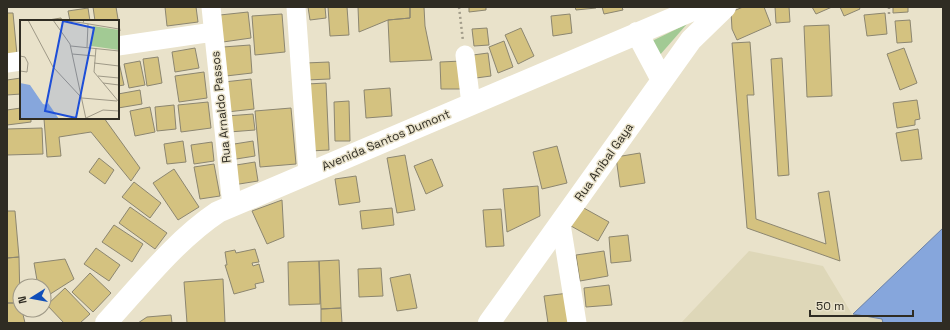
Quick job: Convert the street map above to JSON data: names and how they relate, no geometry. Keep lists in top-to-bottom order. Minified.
{"streets":{"main road":["Avenida Santos Dumont","Rua Aníbal Gaya"],"street":["Rua Arnaldo Passos"]},"crossings":[["Rua Arnaldo Passos","Avenida Santos Dumont"]],"scale_bar":"50 m","north":"left"}
